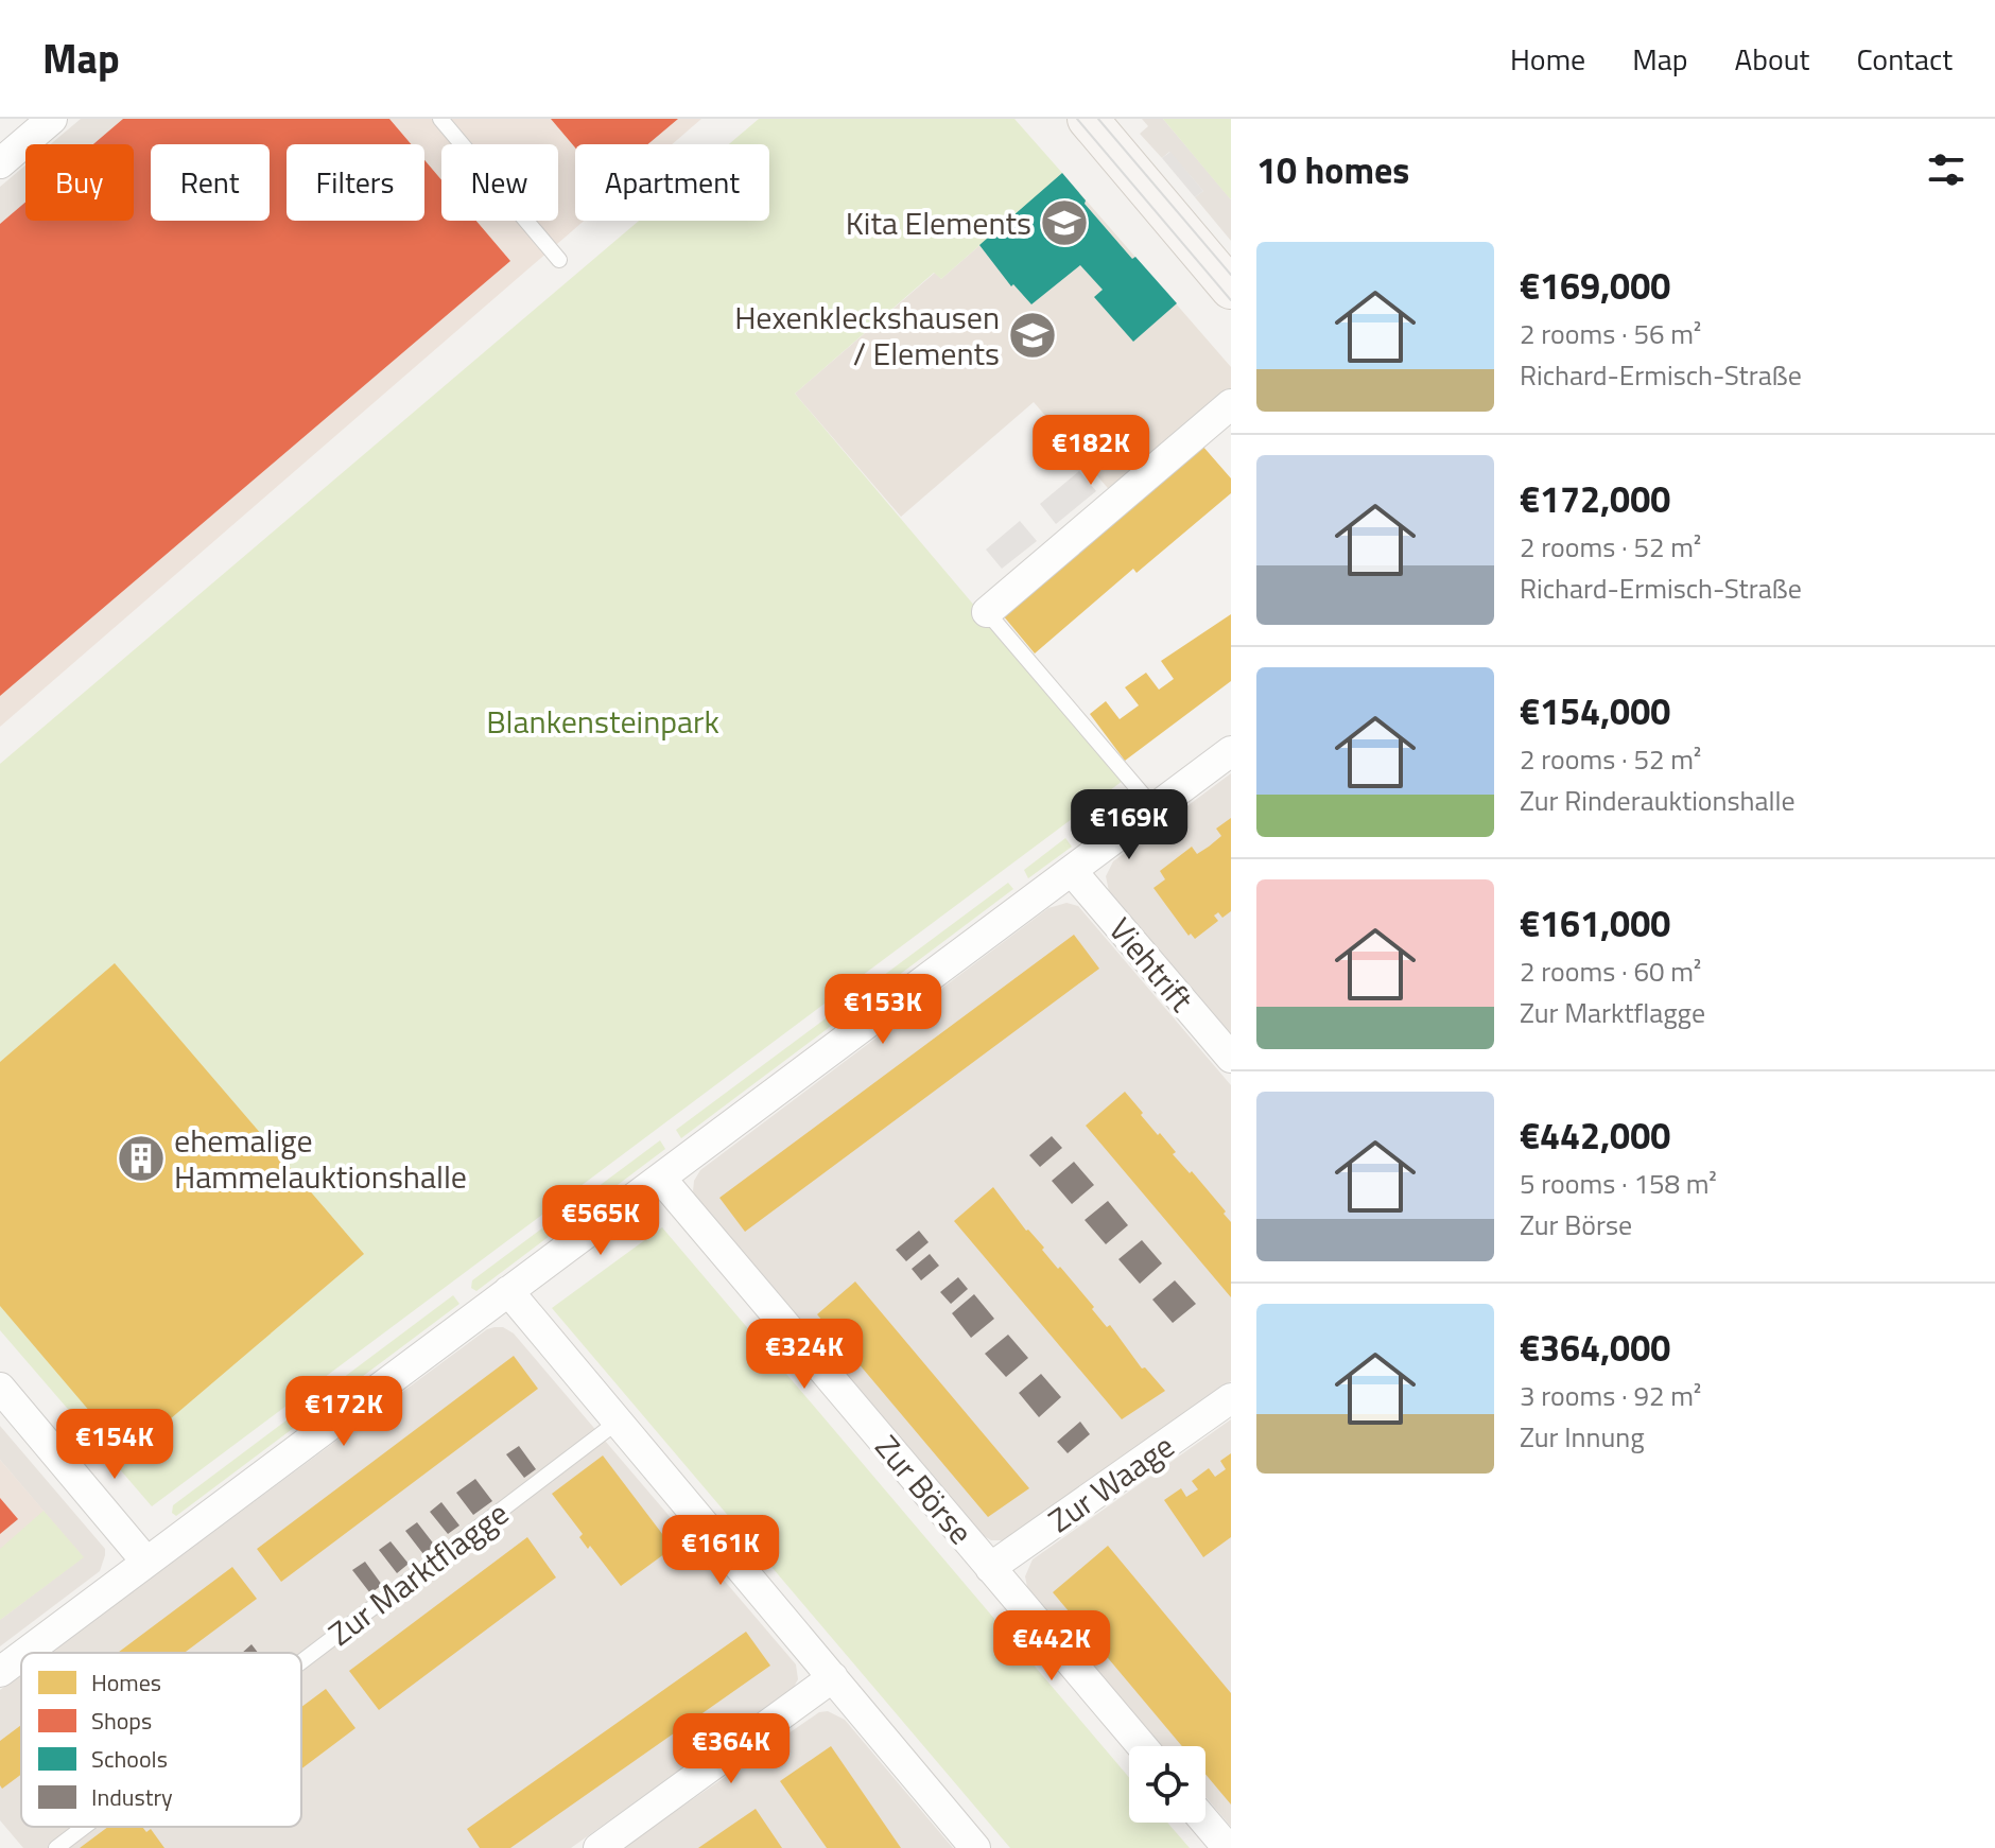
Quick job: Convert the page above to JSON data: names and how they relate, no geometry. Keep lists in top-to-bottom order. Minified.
{"streets":{"street":["Viehtrift","Zur Waage","Zur Börse"],"lane":["Zur Marktflagge"]},"crossings":[["Zur Waage","Zur Börse"]],"parks":["Blankensteinpark"],"places":{"school or university":["Kita Elements","Hexenkleckshausen / Elements"],"building":["ehemalige Hammelauktionshalle"]},"legend":["Homes","Shops","Schools","Industry"],"page":{"header":"Map","nav":["Home","Map","About","Contact"],"heading":"10 homes","chip":["Buy","Rent","Filters","New","Apartment"],"list":[{"name":"€169,000","note":"2 rooms · 56 m² · Richard-Ermisch-Straße"},{"name":"€172,000","note":"2 rooms · 52 m² · Richard-Ermisch-Straße"},{"name":"€154,000","note":"2 rooms · 52 m² · Zur Rinderauktionshalle"},{"name":"€161,000","note":"2 rooms · 60 m² · Zur Marktflagge"},{"name":"€442,000","note":"5 rooms · 158 m² · Zur Börse"},{"name":"€364,000","note":"3 rooms · 92 m² · Zur Innung"}],"price":["€182K","€169K","€153K","€565K","€324K","€172K","€154K","€161K","€442K","€364K"]}}
